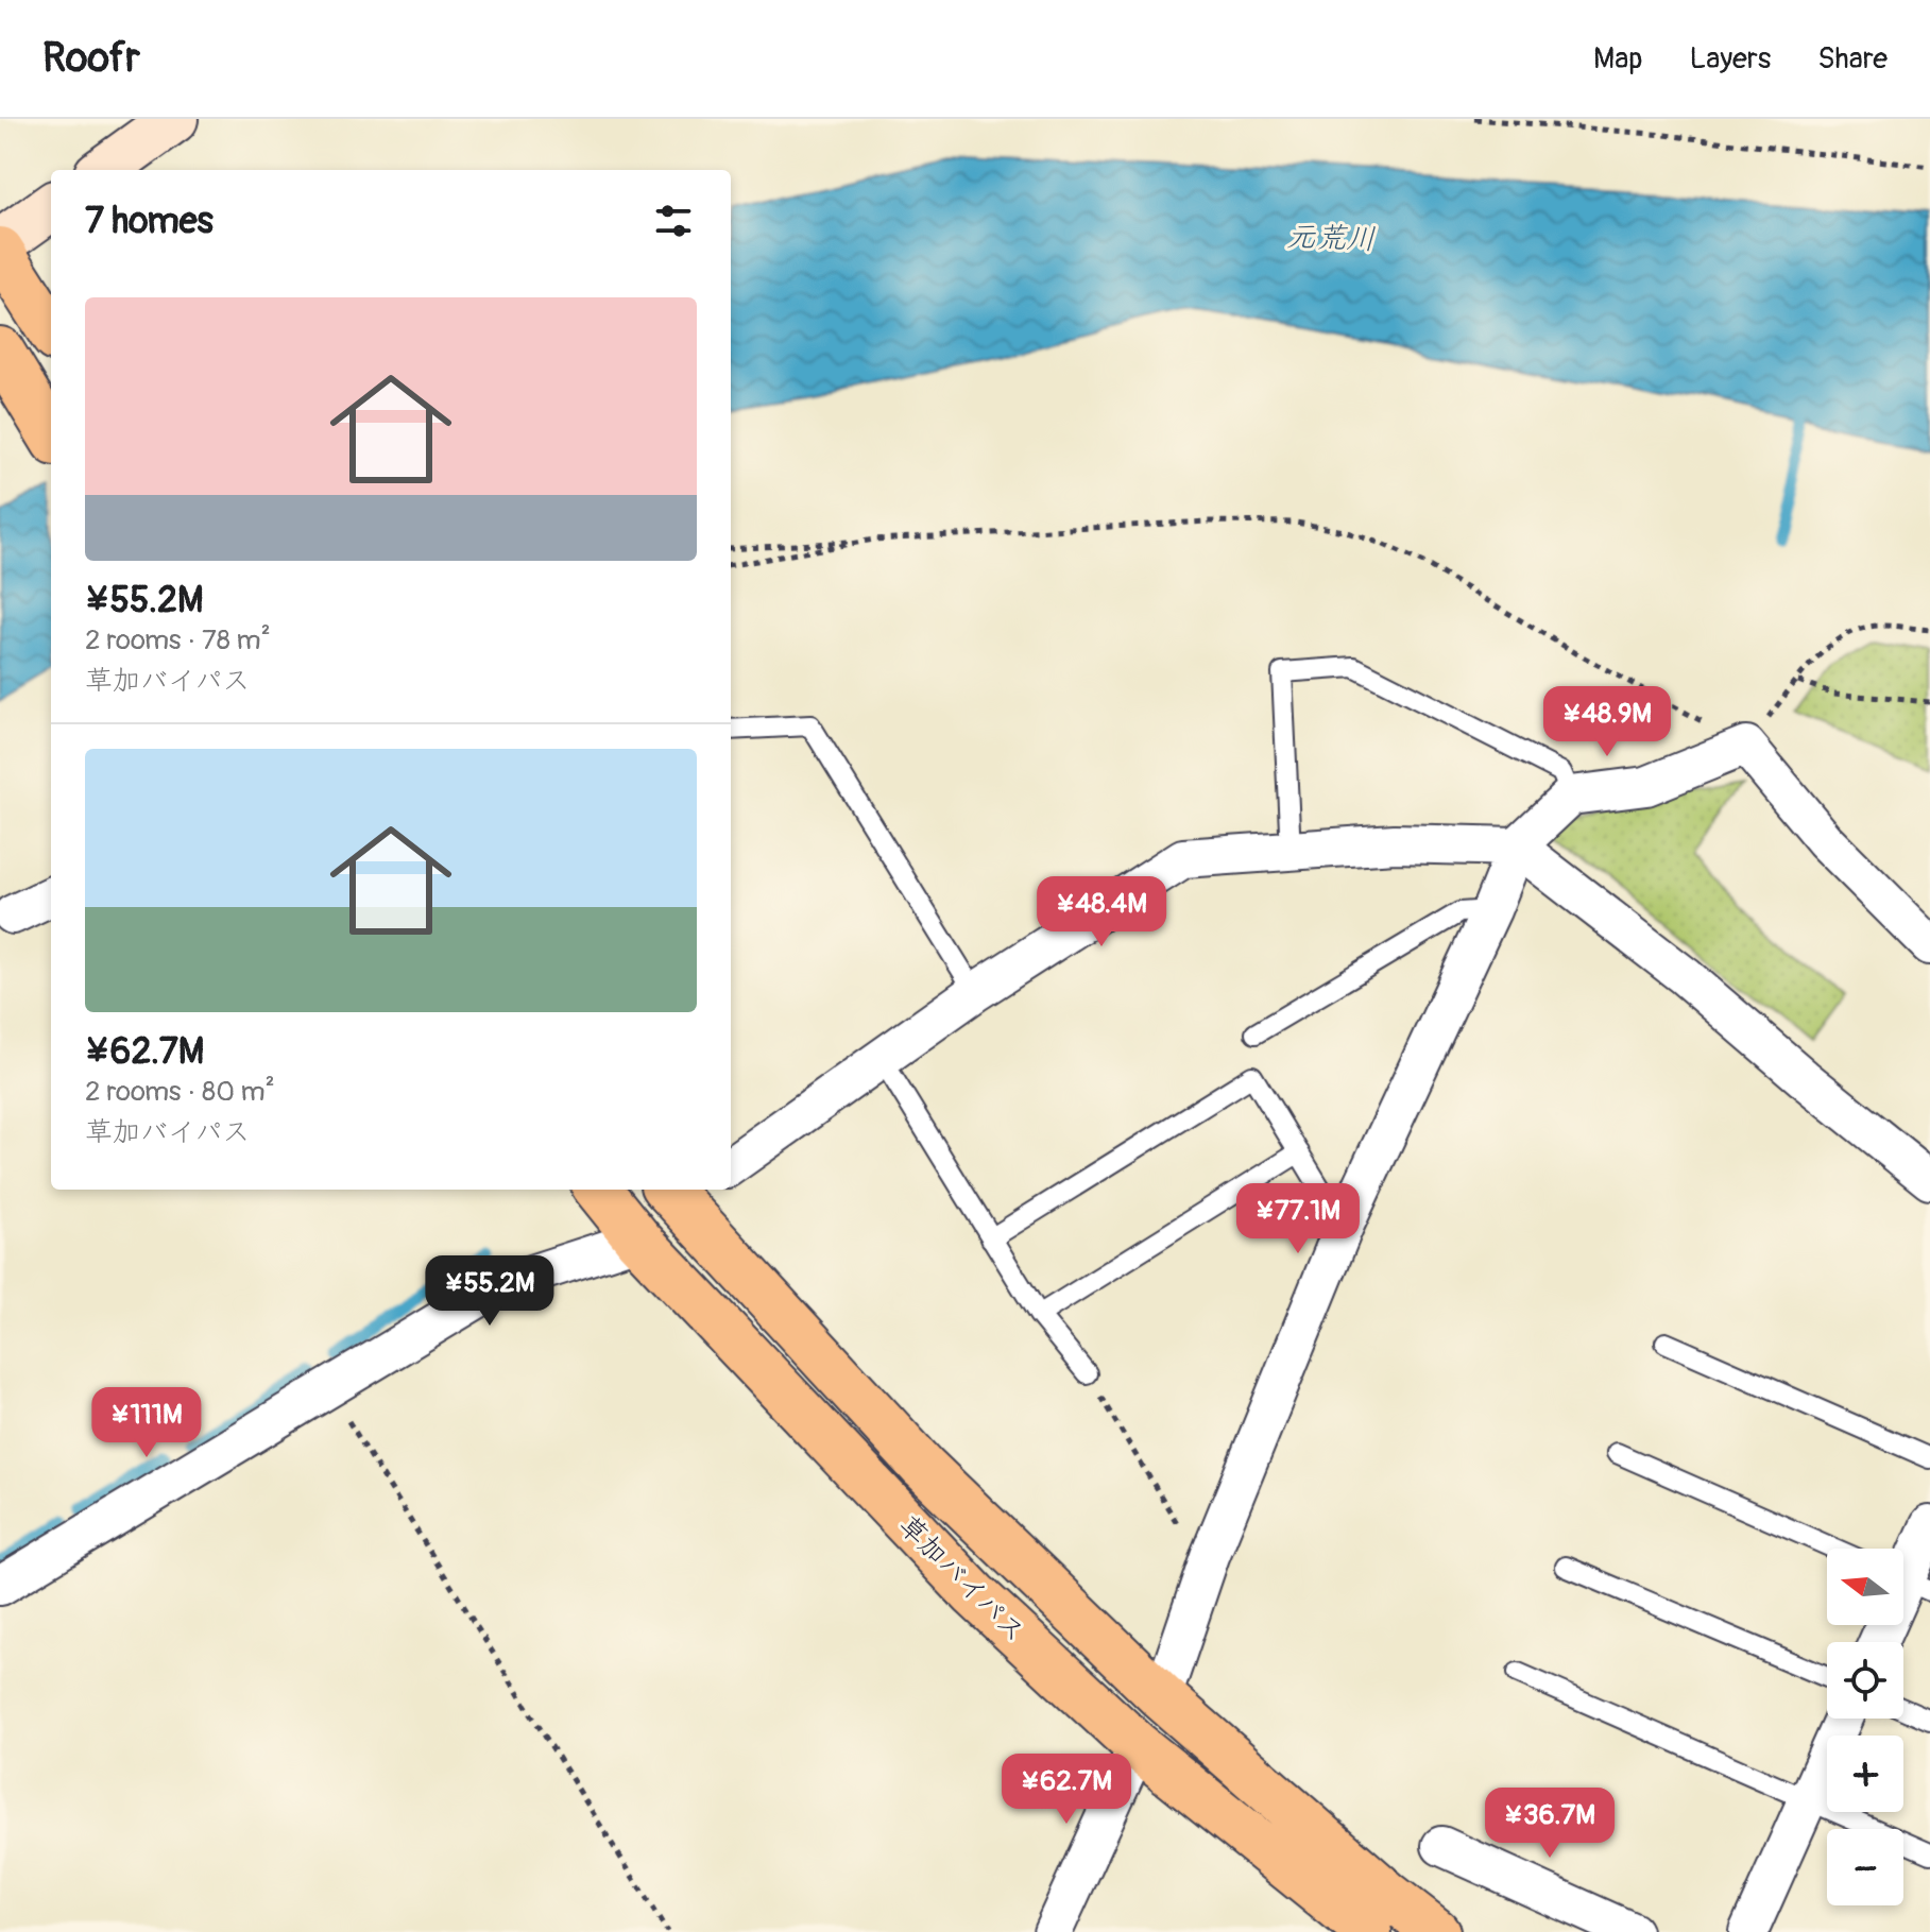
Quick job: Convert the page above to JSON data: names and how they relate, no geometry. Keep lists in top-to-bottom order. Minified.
{"streets":{"highway":["草加バイパス"]},"water":["元荒川"],"north":"left","page":{"header":"Roofr","nav":["Map","Layers","Share"],"heading":"7 homes","list":[{"name":"¥55.2M","note":"2 rooms · 78 m² · 草加バイパス"},{"name":"¥62.7M","note":"2 rooms · 80 m² · 草加バイパス"}],"price":["¥48.9M","¥48.4M","¥77.1M","¥55.2M","¥111M","¥62.7M","¥36.7M"],"map_buttons":["+","−"]}}
